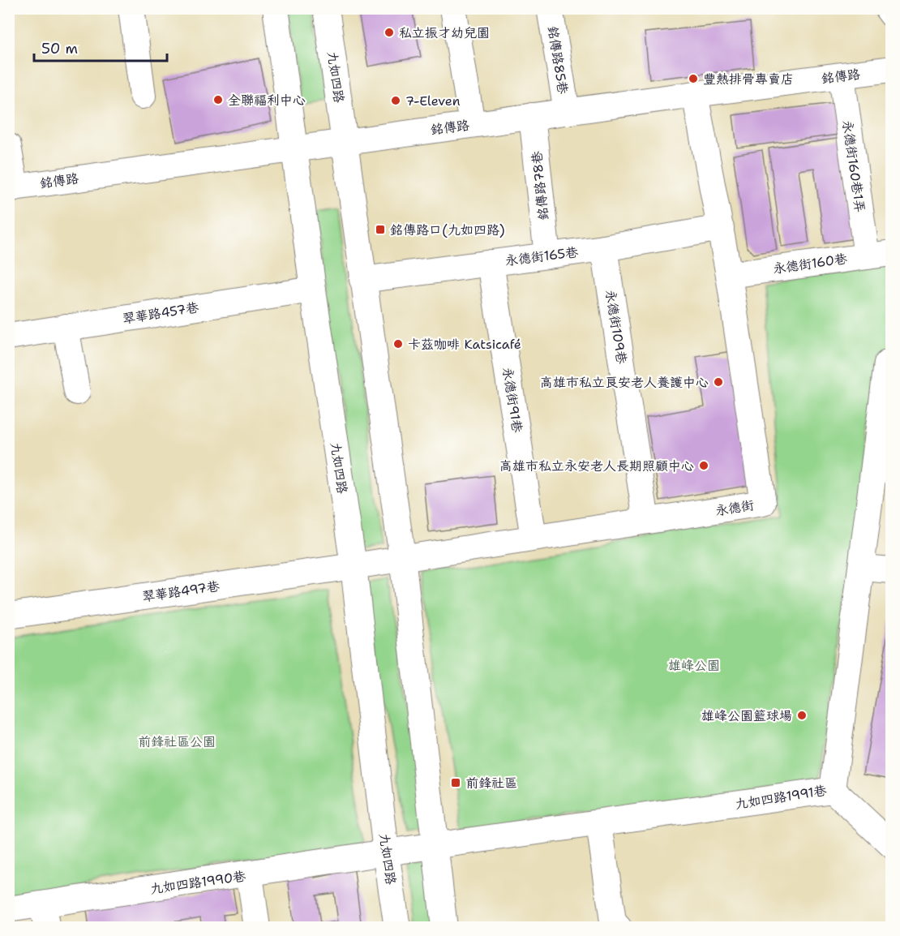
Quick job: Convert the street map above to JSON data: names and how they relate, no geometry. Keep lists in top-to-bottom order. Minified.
{"streets":{"street":["銘傳路85巷","銘傳路","九如四路","永德街160巷1弄","銘傳路78巷","永德街165巷","永德街160巷","翠華路457巷","永德街109巷","永德街91巷","永德街","翠華路497巷","九如四路1991巷","九如四路1990巷"]},"crossings":[["銘傳路85巷","銘傳路"],["銘傳路","九如四路"],["銘傳路","永德街160巷1弄"],["銘傳路","銘傳路78巷"],["銘傳路","永德街"],["九如四路","永德街165巷"],["九如四路","翠華路457巷"],["九如四路","永德街"],["九如四路","翠華路497巷"],["九如四路","九如四路1991巷"],["九如四路","九如四路1990巷"],["永德街160巷1弄","永德街160巷"],["銘傳路78巷","永德街165巷"],["永德街165巷","永德街109巷"],["永德街165巷","永德街91巷"],["永德街165巷","永德街"],["永德街160巷","永德街"],["永德街109巷","永德街"],["永德街91巷","永德街"],["永德街","翠華路497巷"],["九如四路1991巷","九如四路1990巷"]],"parks":["雄峰公園","前鋒社區公園"],"places":{"other":["私立振才幼兒園","豐熱排骨專賣店","全聯福利中心","7-Eleven","卡茲咖啡 Katsicafé","高雄市私立良安老人養護中心","高雄市私立永安老人長期照顧中心","雄峰公園籃球場"],"transit":["銘傳路口(九如四路)","前鋒社區"]},"scale_bar":"50 m"}
